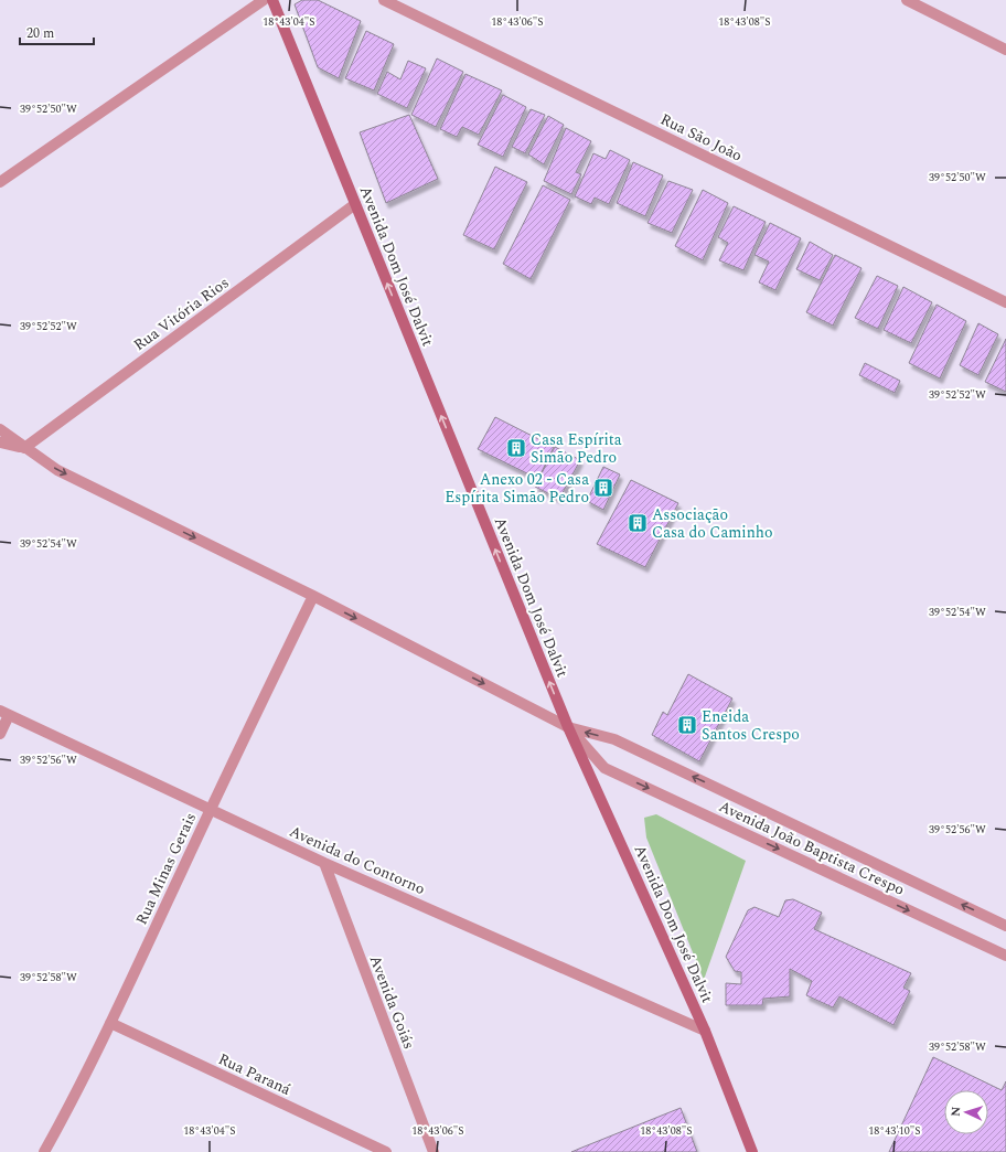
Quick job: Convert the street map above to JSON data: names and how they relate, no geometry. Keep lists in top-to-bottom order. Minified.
{"streets":{"street":["Rua São João","Avenida Dom José Dalvit","Rua Vitória Rios","Avenida João Baptista Crespo","Avenida do Contorno","Rua Minas Gerais","Avenida Goiás","Rua Paraná"]},"crossings":[["Avenida Dom José Dalvit","Rua Vitória Rios"],["Avenida Dom José Dalvit","Avenida João Baptista Crespo"],["Avenida Dom José Dalvit","Avenida do Contorno"],["Avenida do Contorno","Rua Minas Gerais"],["Avenida do Contorno","Avenida Goiás"],["Rua Minas Gerais","Rua Paraná"]],"one_way":["Avenida Dom José Dalvit"],"places":{"building":["Casa Espírita Simão Pedro","Anexo 02 - Casa Espírita Simão Pedro","Associação Casa do Caminho","Eneida Santos Crespo"]},"scale_bar":"20 m","north":"left","coordinates":["18°43'04\"S","18°43'06\"S","18°43'08\"S","39°52'50\"W","39°52'52\"W","39°52'54\"W","39°52'56\"W","39°52'58\"W","18°43'10\"S"]}
